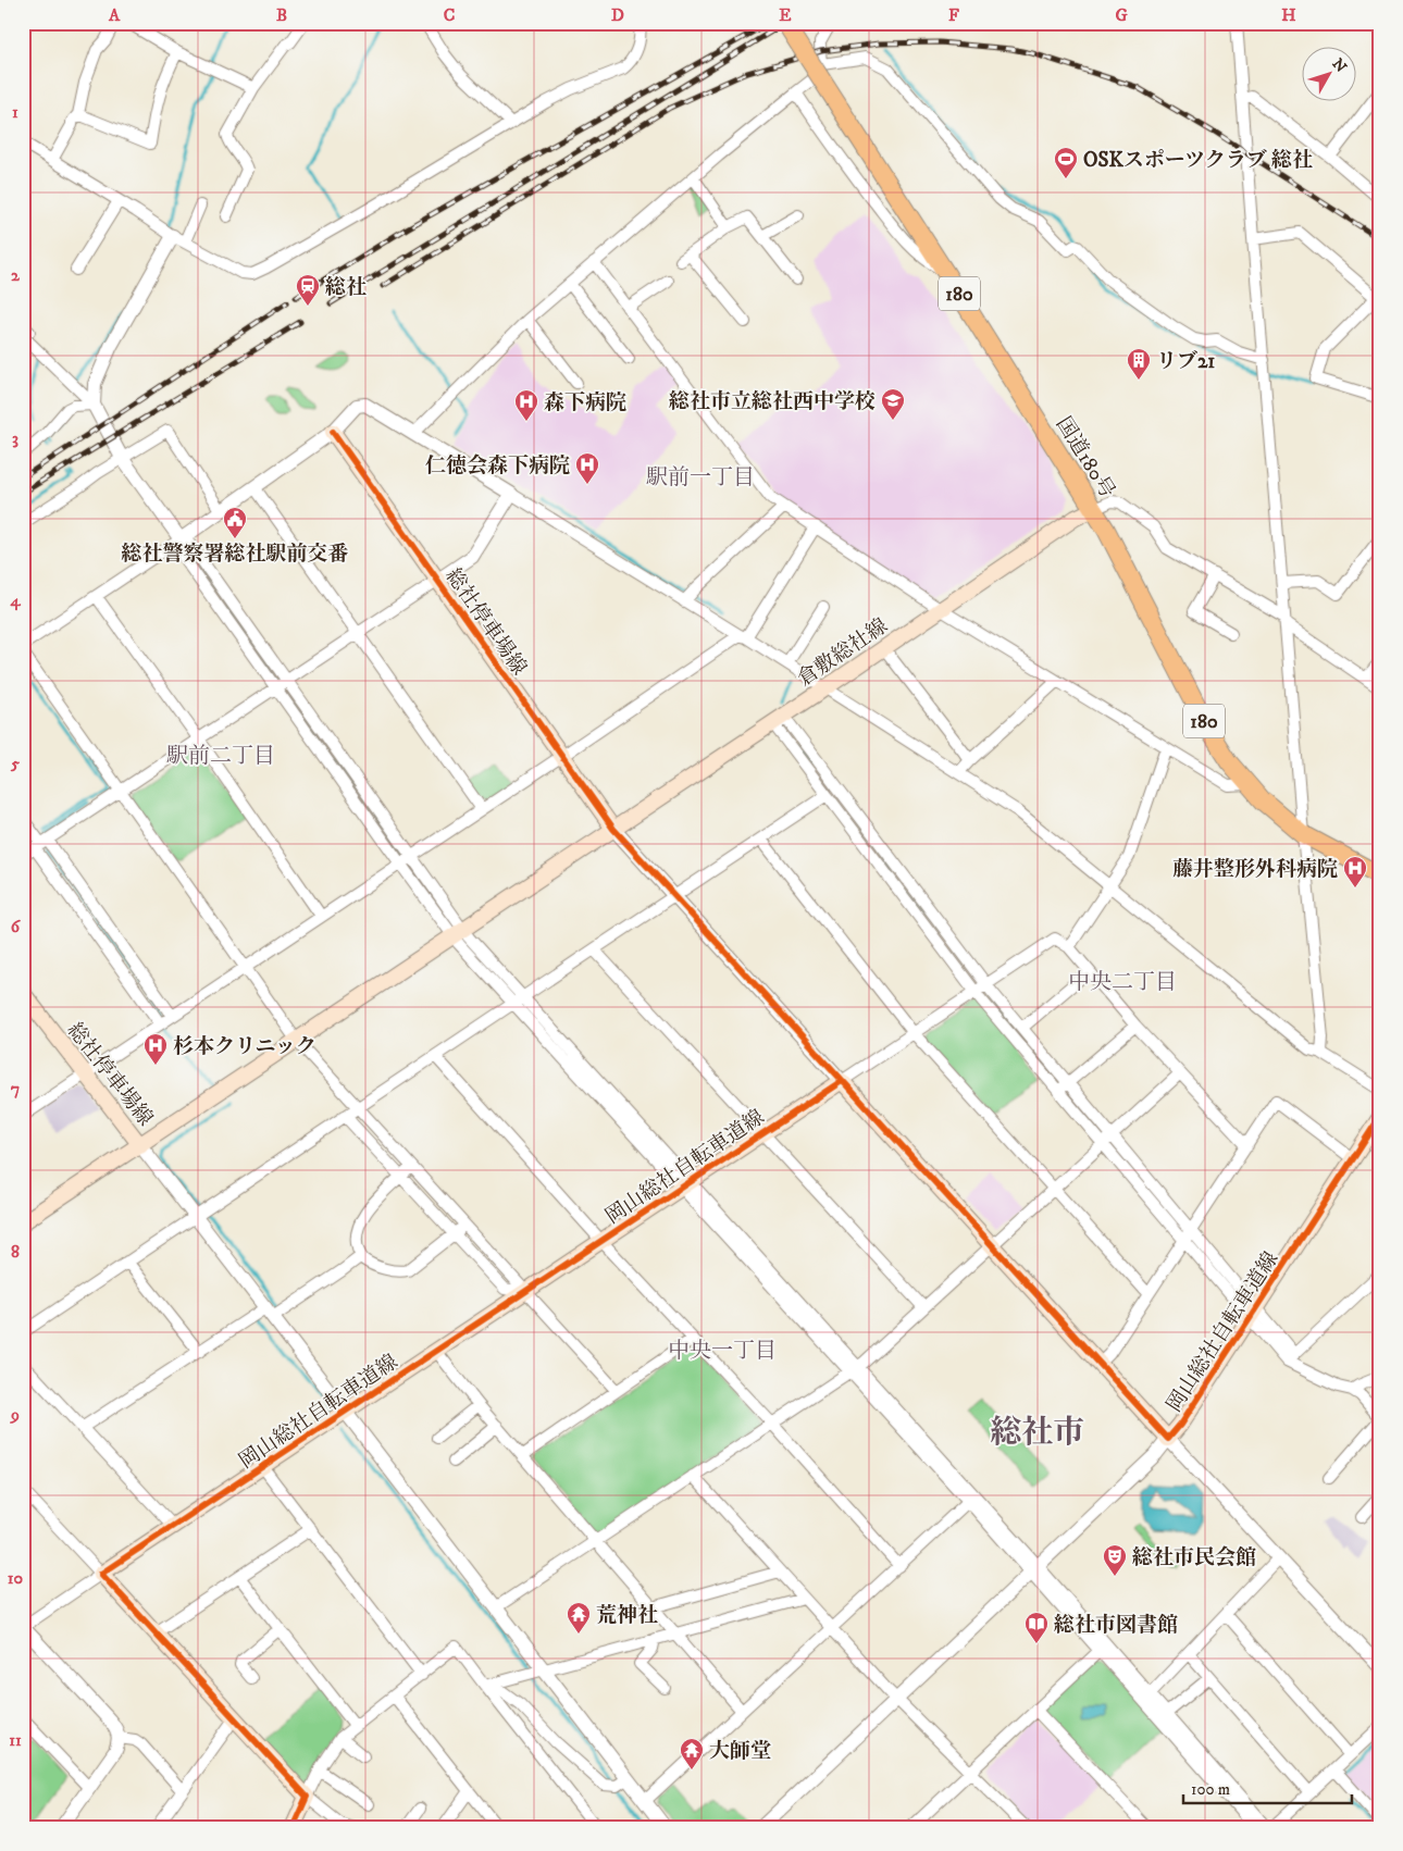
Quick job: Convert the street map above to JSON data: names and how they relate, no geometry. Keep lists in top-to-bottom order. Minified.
{"streets":{"highway":["180","国道180号"],"main road":["総社停車場線","倉敷総社線","岡山総社自転車道線"]},"crossings":[["国道180号","倉敷総社線"],["総社停車場線","倉敷総社線"]],"districts":["駅前一丁目","駅前二丁目","中央二丁目","中央一丁目","総社市"],"places":{"sports":["OSKスポーツクラブ 総社"],"station":["総社"],"building":["リブ21"],"school or university":["総社市立総社西中学校"],"hospital":["森下病院","仁徳会森下病院","藤井整形外科病院","杉本クリニック"],"public building":["総社警察署総社駅前交番"],"theatre":["総社市民会館"],"temple":["荒神社","大師堂"],"library":["総社市図書館"]},"scale_bar":"100 m","north":"top right","grid":{"columns":["A","B","C","D","E","F","G","H"],"rows":["1","2","3","4","5","6","7","8","9","10","11"]}}
